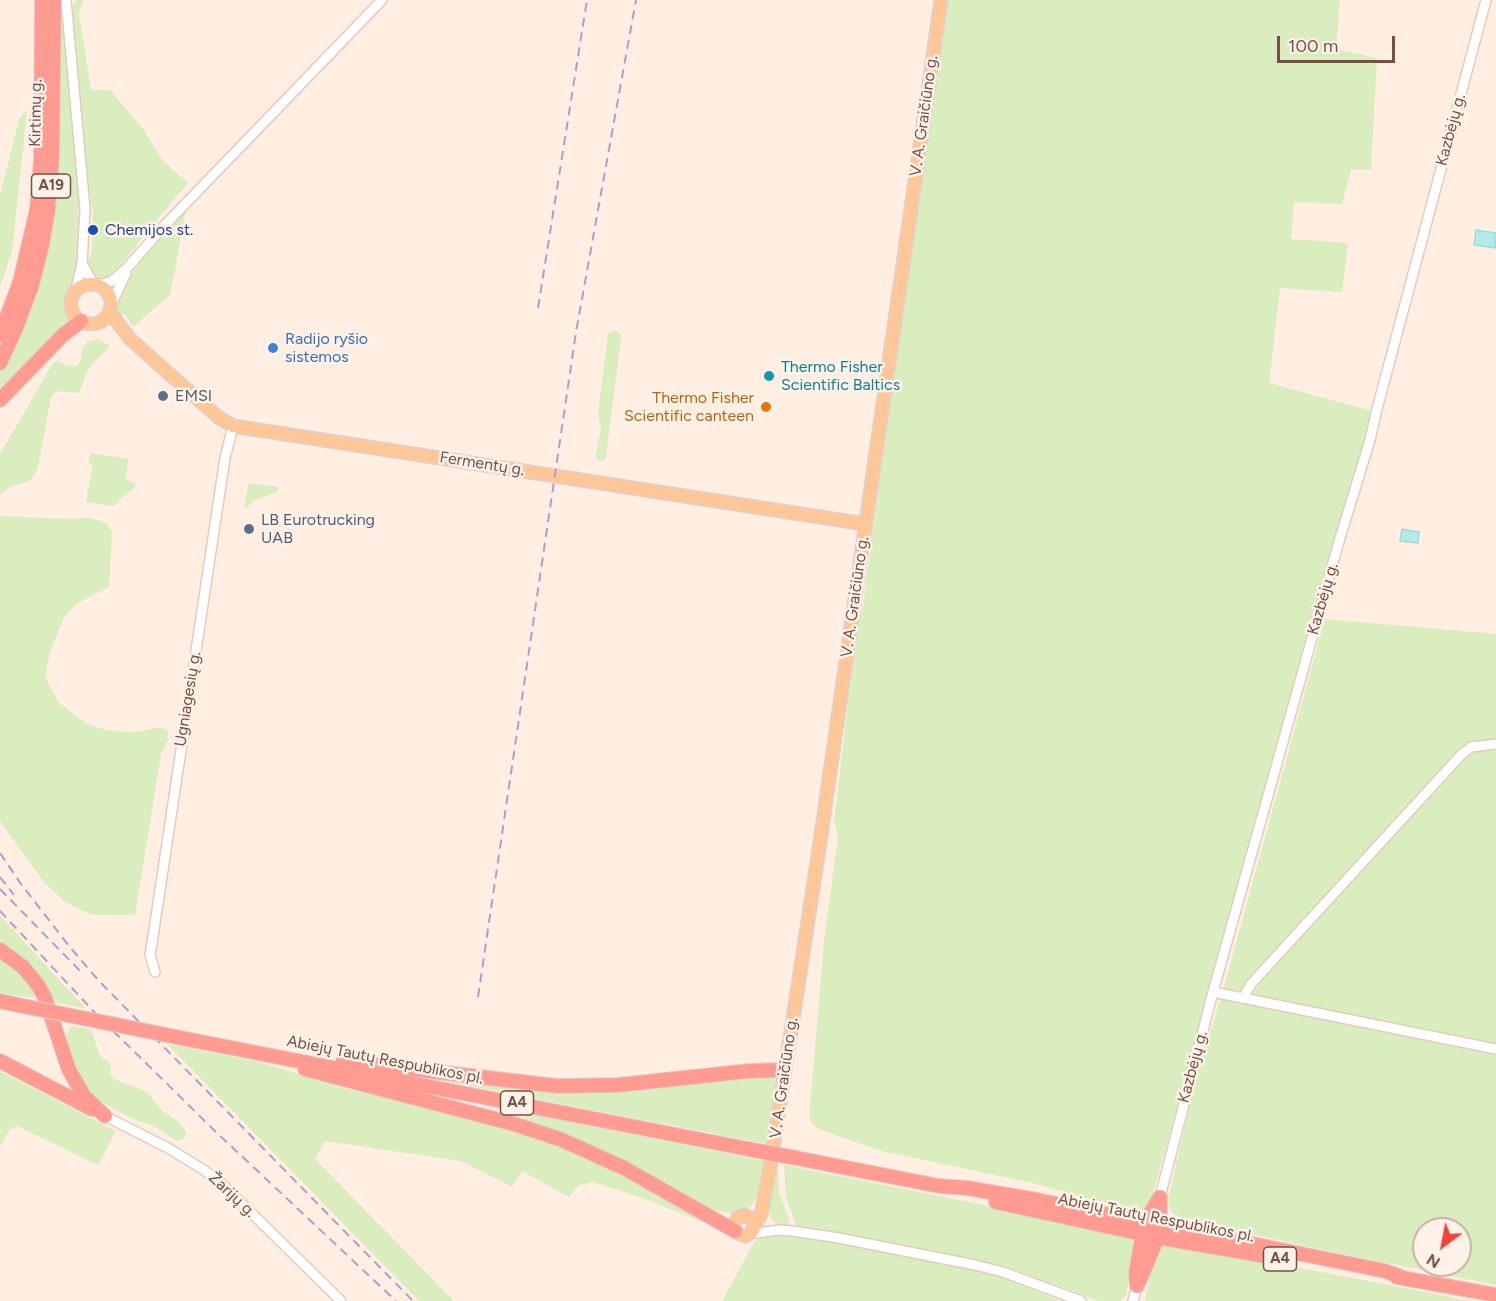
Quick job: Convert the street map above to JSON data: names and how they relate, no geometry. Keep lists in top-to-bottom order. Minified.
{"streets":{"highway":["Kirtimų g.","A19","Abiejų Tautų Respublikos pl.","A4"],"main road":["V. A. Graičiūno g.","Fermentų g."],"street":["Kazbėjų g.","Ugniagesių g.","Žarijų g."]},"crossings":[["V. A. Graičiūno g.","Fermentų g."],["Fermentų g.","Ugniagesių g."]],"places":["Chemijos st.","Radijo ryšio sistemos","Thermo Fisher Scientific Baltics","EMSI","Thermo Fisher Scientific canteen","LB Eurotrucking UAB"],"scale_bar":"100 m","north":"bottom left"}
